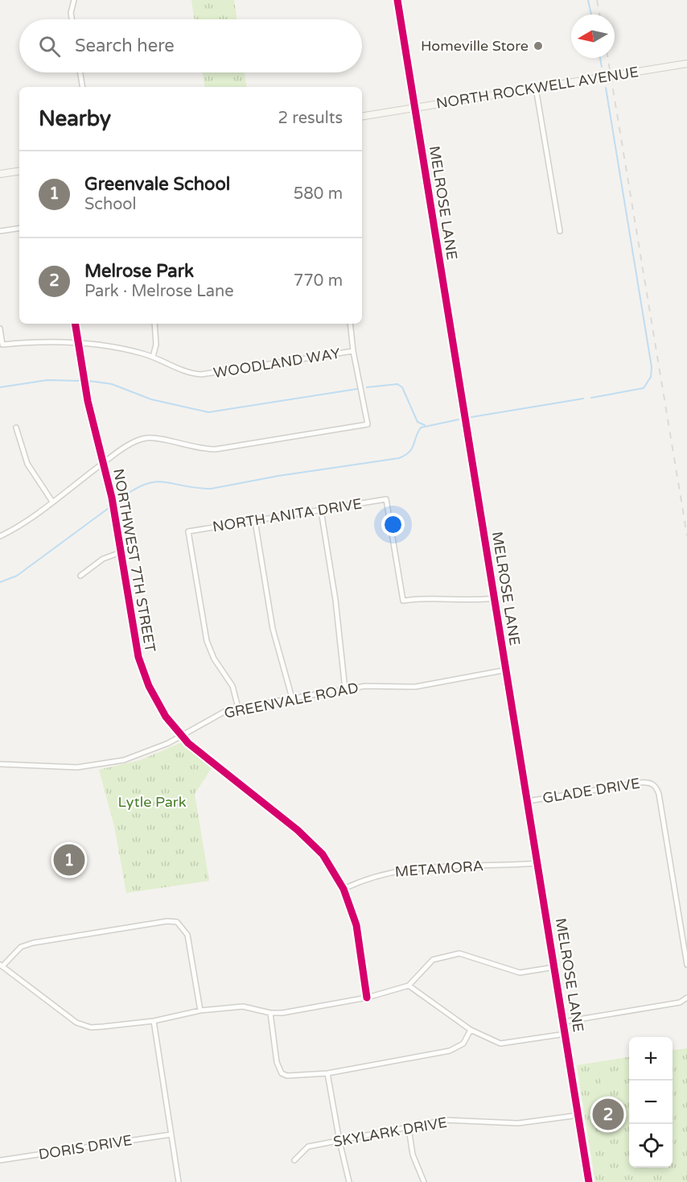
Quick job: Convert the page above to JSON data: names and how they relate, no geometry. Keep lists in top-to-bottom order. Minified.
{"streets":{"main road":["NORTH ROCKWELL AVENUE"],"street":["MELROSE LANE","WOODLAND WAY","NORTH ANITA DRIVE","NORTHWEST 7TH STREET","GREENVALE ROAD","GLADE DRIVE","METAMORA","SKYLARK DRIVE","DORIS DRIVE"]},"crossings":[["NORTH ROCKWELL AVENUE","MELROSE LANE"],["MELROSE LANE","NORTH ANITA DRIVE"],["MELROSE LANE","GREENVALE ROAD"],["MELROSE LANE","GLADE DRIVE"],["MELROSE LANE","METAMORA"],["MELROSE LANE","SKYLARK DRIVE"],["WOODLAND WAY","NORTHWEST 7TH STREET"],["NORTH ANITA DRIVE","GREENVALE ROAD"],["NORTHWEST 7TH STREET","GREENVALE ROAD"],["NORTHWEST 7TH STREET","METAMORA"]],"parks":["Lytle Park"],"places":["Homeville Store"],"north":"left","page":{"search":"Search here","heading":["Nearby","2 results"],"list":[{"mark":"1","name":"Greenvale School","note":"School","value":"580 m"},{"mark":"2","name":"Melrose Park","note":"Park · Melrose Lane","value":"770 m"}],"pins":["1","2"],"map_buttons":["+","−"]}}
